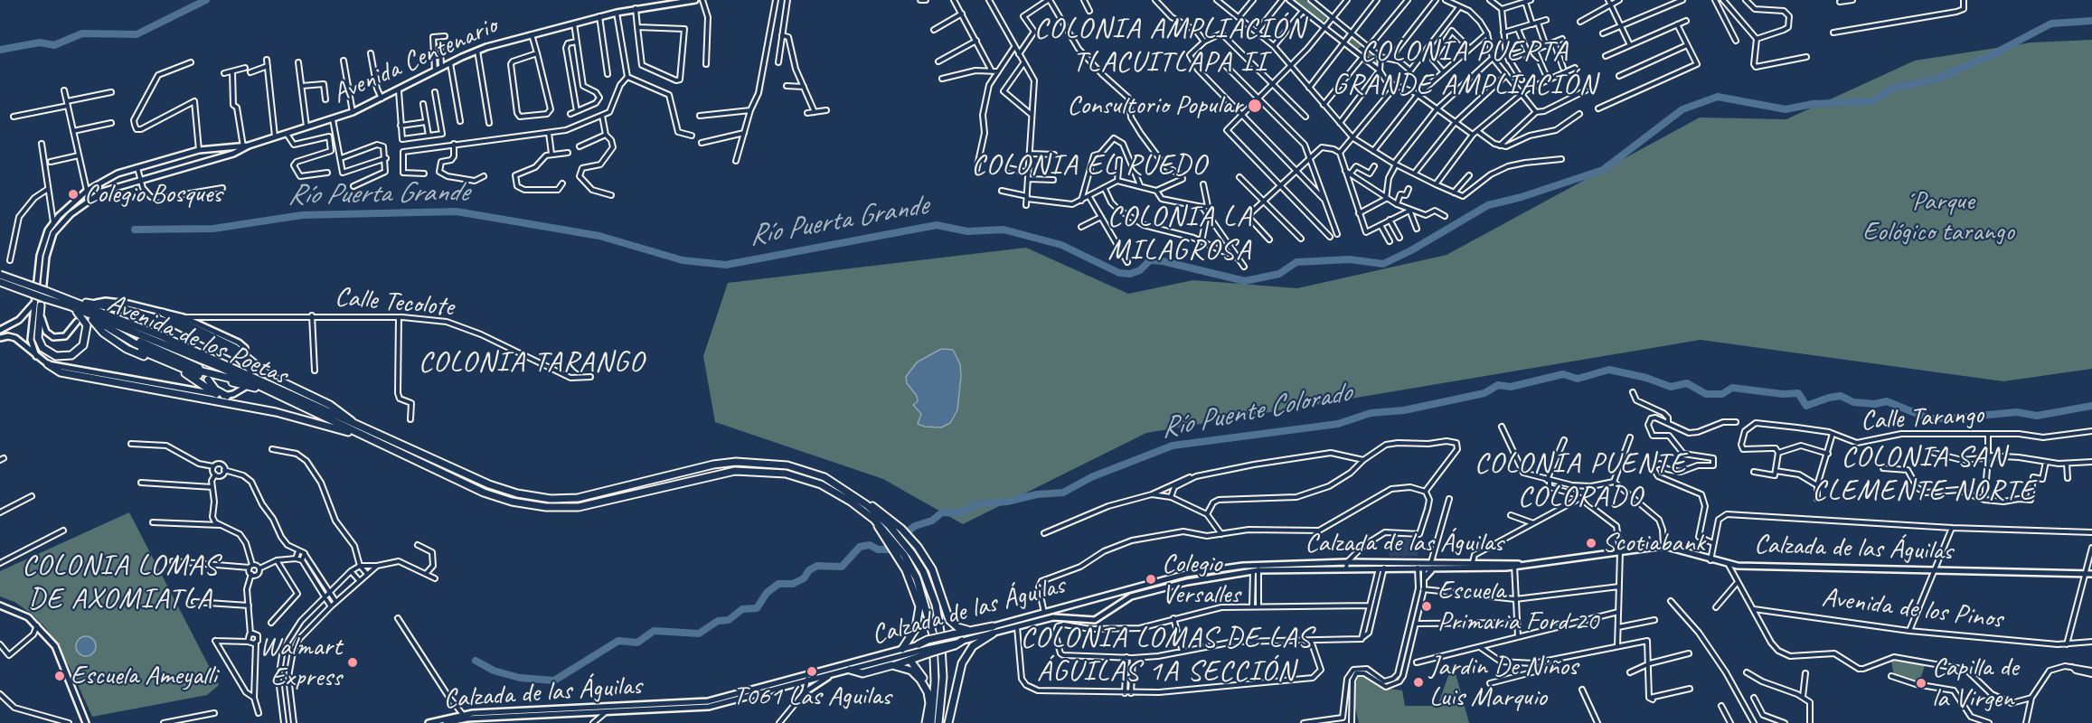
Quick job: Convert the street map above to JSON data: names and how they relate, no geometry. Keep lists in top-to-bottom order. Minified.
{"streets":{"highway":["Avenida de los Poetas"],"main road":["Avenida Centenario","Calzada de las Águilas"],"street":["Calle Tecolote","Calle Tarango","Avenida de los Pinos"]},"districts":["COLONIA AMPLIACIÓN TLACUITLAPA II","COLONIA PUERTA GRANDE AMPLIACIÓN","COLONIA EL RUEDO","COLONIA LA MILAGROSA","COLONIA TARANGO","COLONIA SAN CLEMENTE NORTE","COLONIA PUENTE COLORADO","COLONIA LOMAS DE AXOMIATLA","COLONIA LOMAS DE LAS ÁGUILAS 1A SECCIÓN"],"water":["Río Puerta Grande","Río Puente Colorado"],"parks":["´Parque Eológico tarango"],"places":["Consultorio Popular","Colegio Bosques","Scotiabank","Colegio Versalles","Escuela Primaria Ford 20","Walmart Express","T061 Las Aguilas","Escuela Ameyalli","Jardin De Niños Luis Marquio","Capilla de la Virgen"]}
